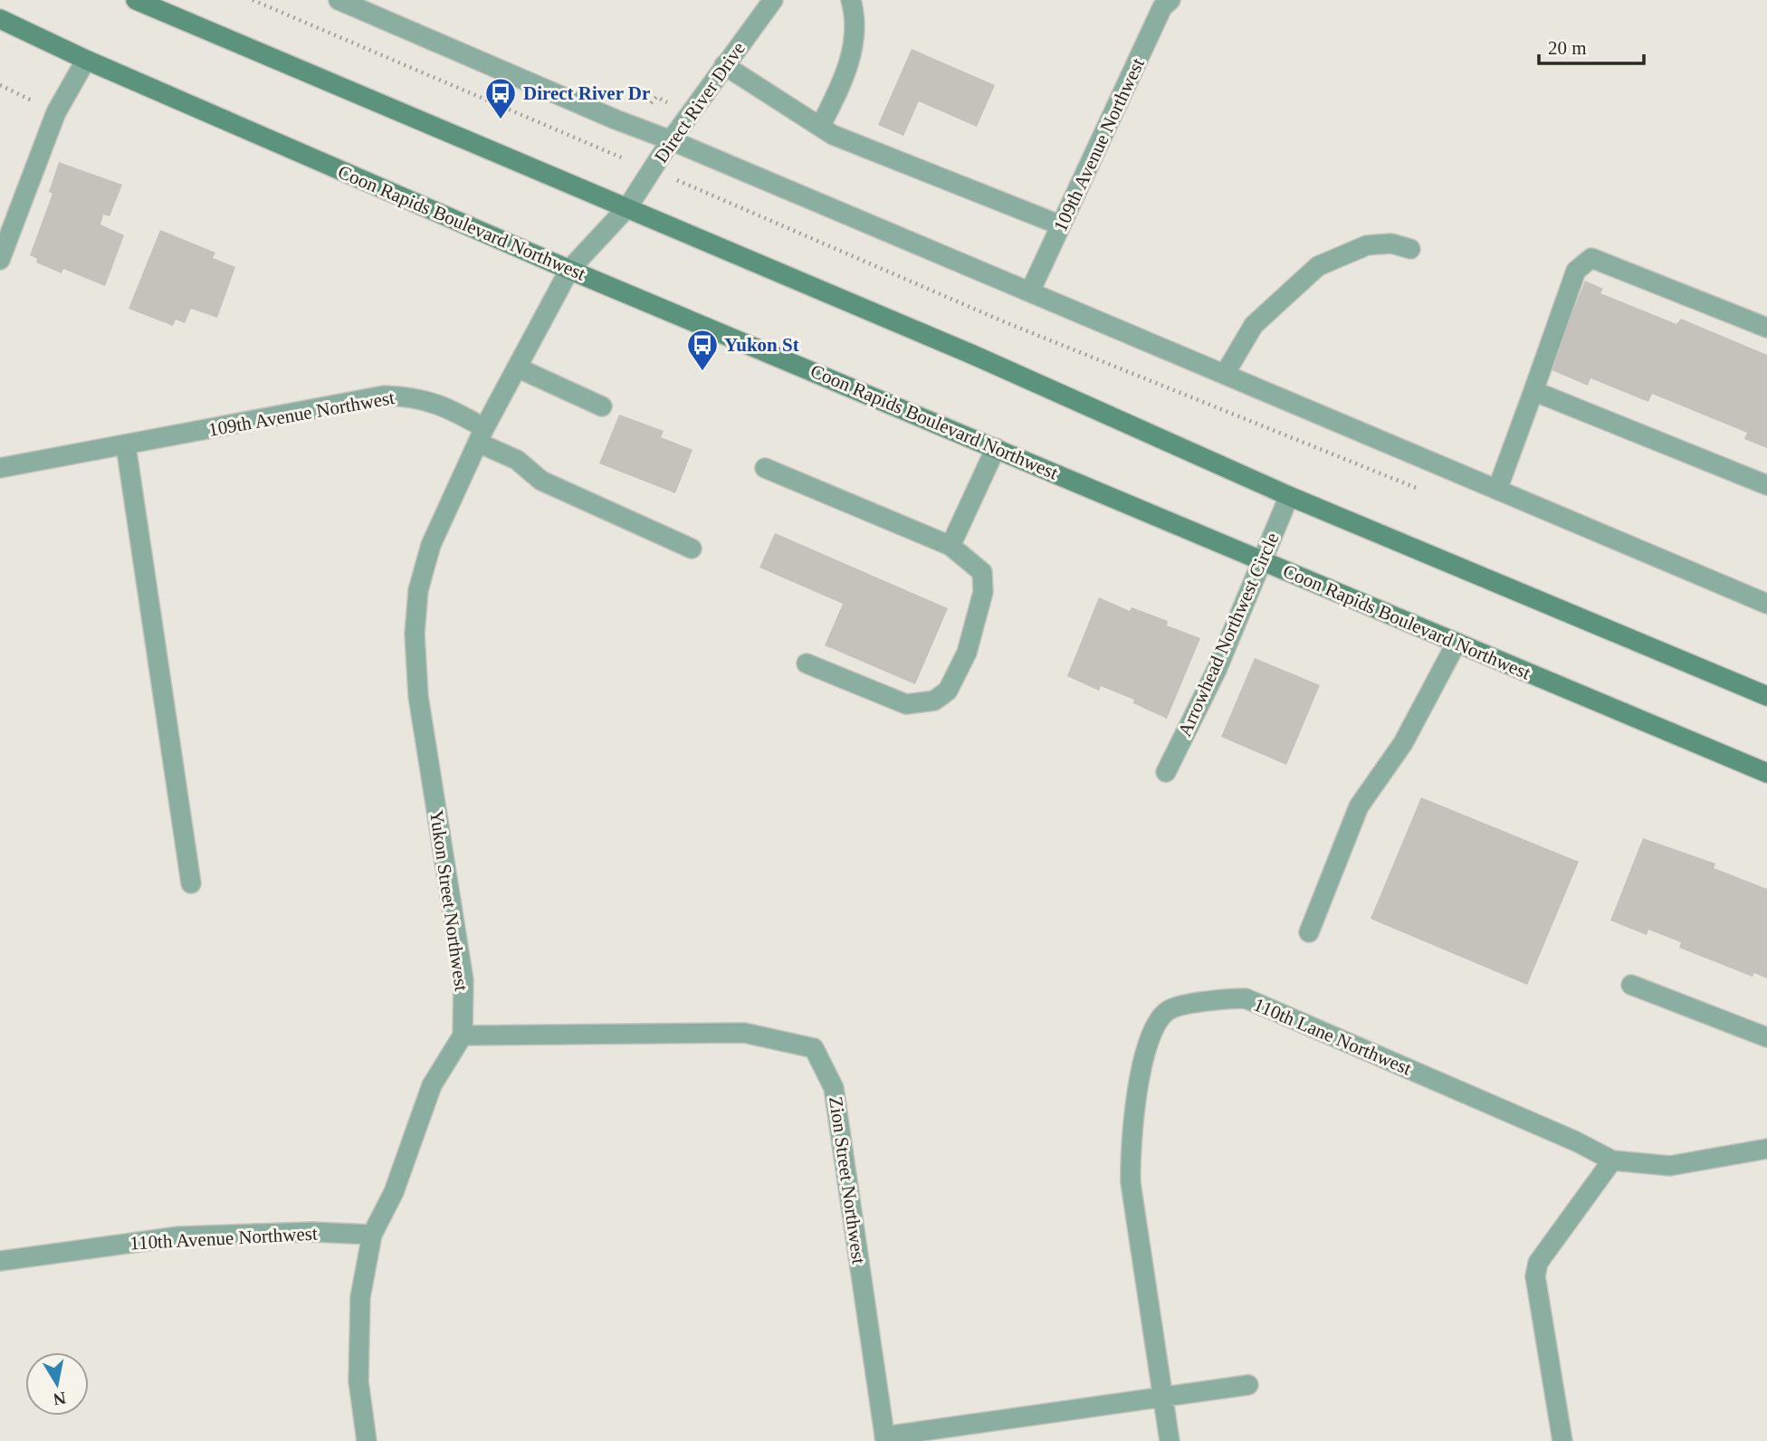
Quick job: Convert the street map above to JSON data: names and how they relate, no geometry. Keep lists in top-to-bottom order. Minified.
{"streets":{"main road":["Coon Rapids Boulevard Northwest"],"street":["Direct River Drive","109th Avenue Northwest","Arrowhead Northwest Circle","Yukon Street Northwest","110th Lane Northwest","Zion Street Northwest","110th Avenue Northwest"]},"crossings":[["109th Avenue Northwest","Yukon Street Northwest"],["Coon Rapids Boulevard Northwest","Arrowhead Northwest Circle"],["Yukon Street Northwest","Zion Street Northwest"]],"places":{"bus stop":["Direct River Dr","Yukon St"]},"scale_bar":"20 m","north":"bottom"}
